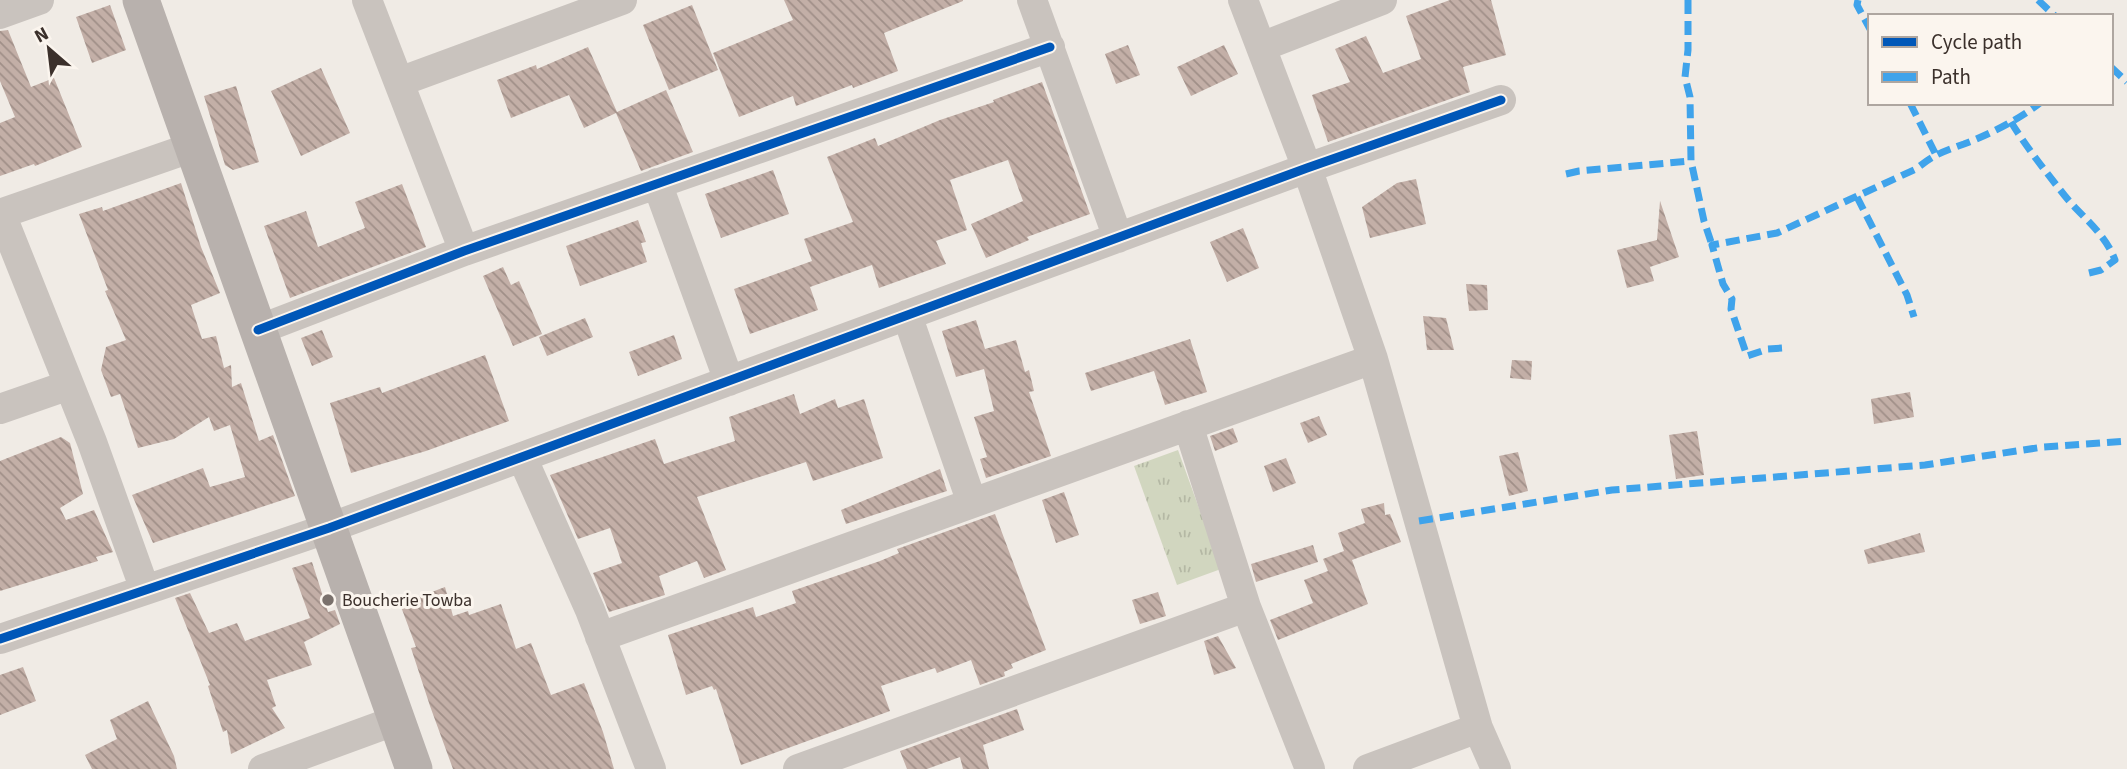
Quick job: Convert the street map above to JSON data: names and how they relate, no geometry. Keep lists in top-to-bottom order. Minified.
{"places":["Boucherie Towba"],"legend":["Cycle path","Path"],"north":"top left"}
